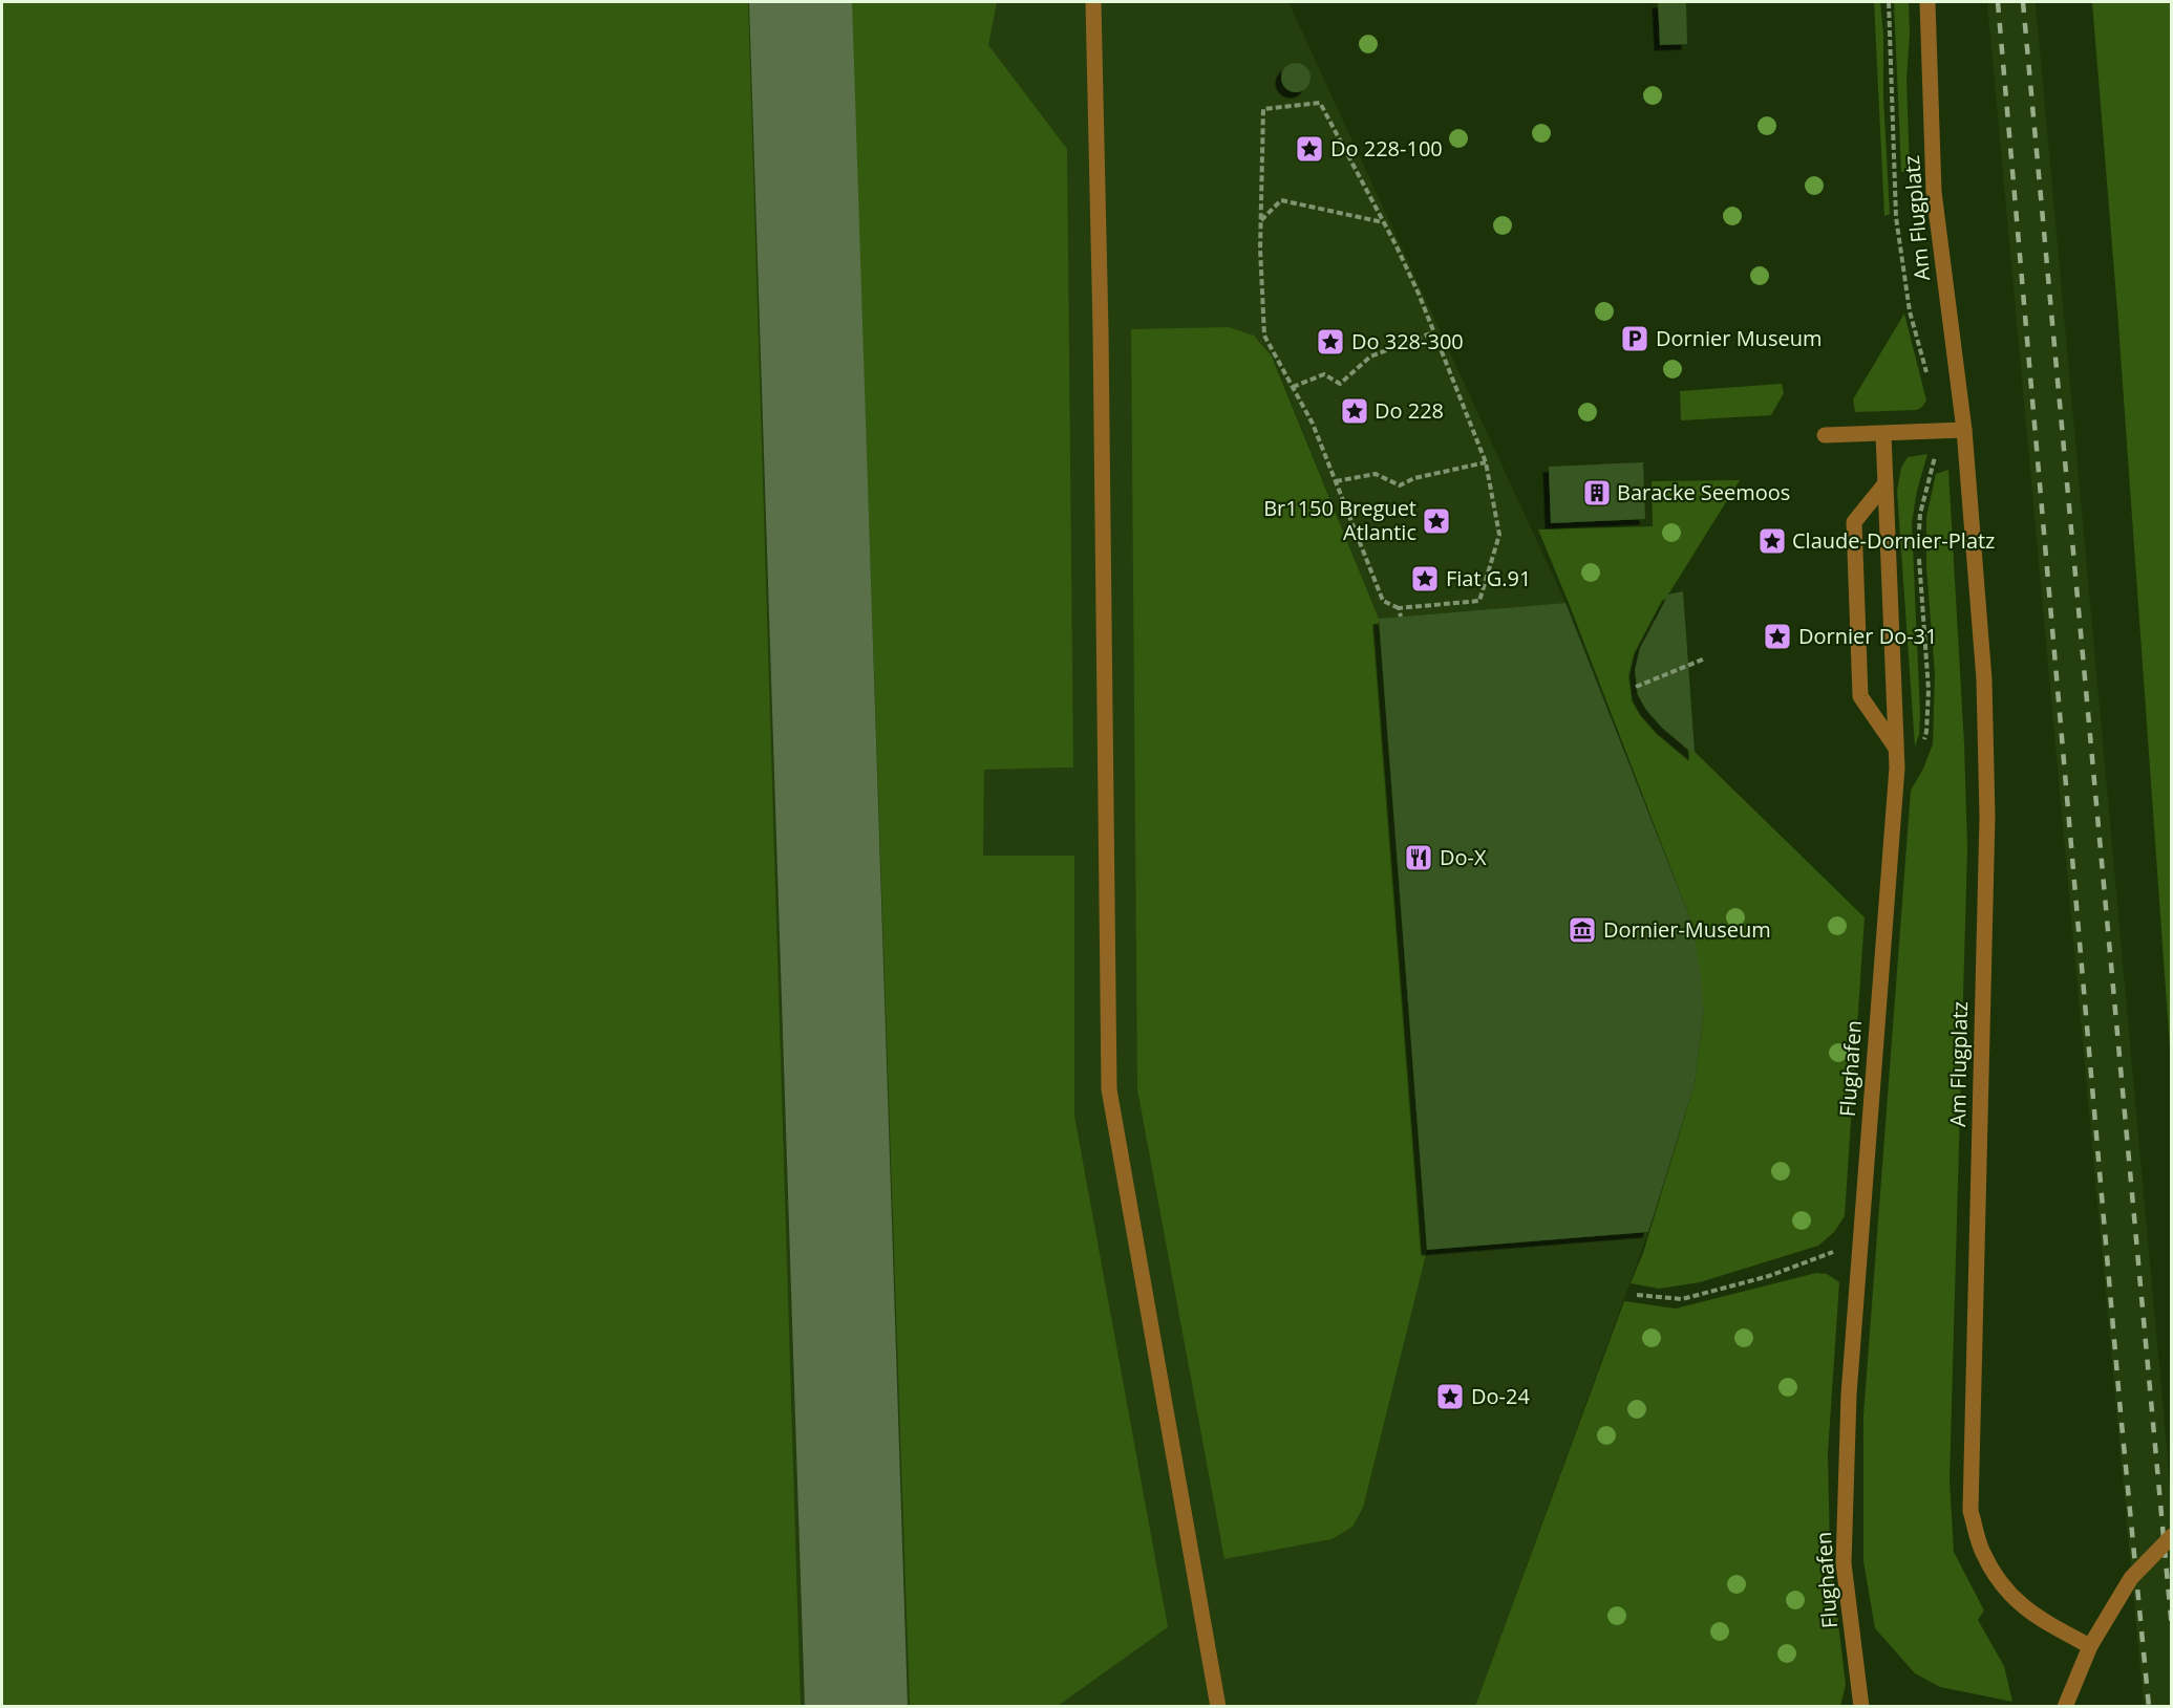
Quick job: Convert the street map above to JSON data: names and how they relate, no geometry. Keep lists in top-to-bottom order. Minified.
{"streets":{"street":["Am Flugplatz","Flughafen"]},"places":{"place":["Do 228-100","Do 328-300","Do 228","Br1150 Breguet Atlantic","Claude-Dornier-Platz","Fiat G.91","Dornier Do-31","Do-24"],"parking":["Dornier Museum"],"building":["Baracke Seemoos"],"restaurant":["Do-X"],"museum":["Dornier-Museum"]}}
